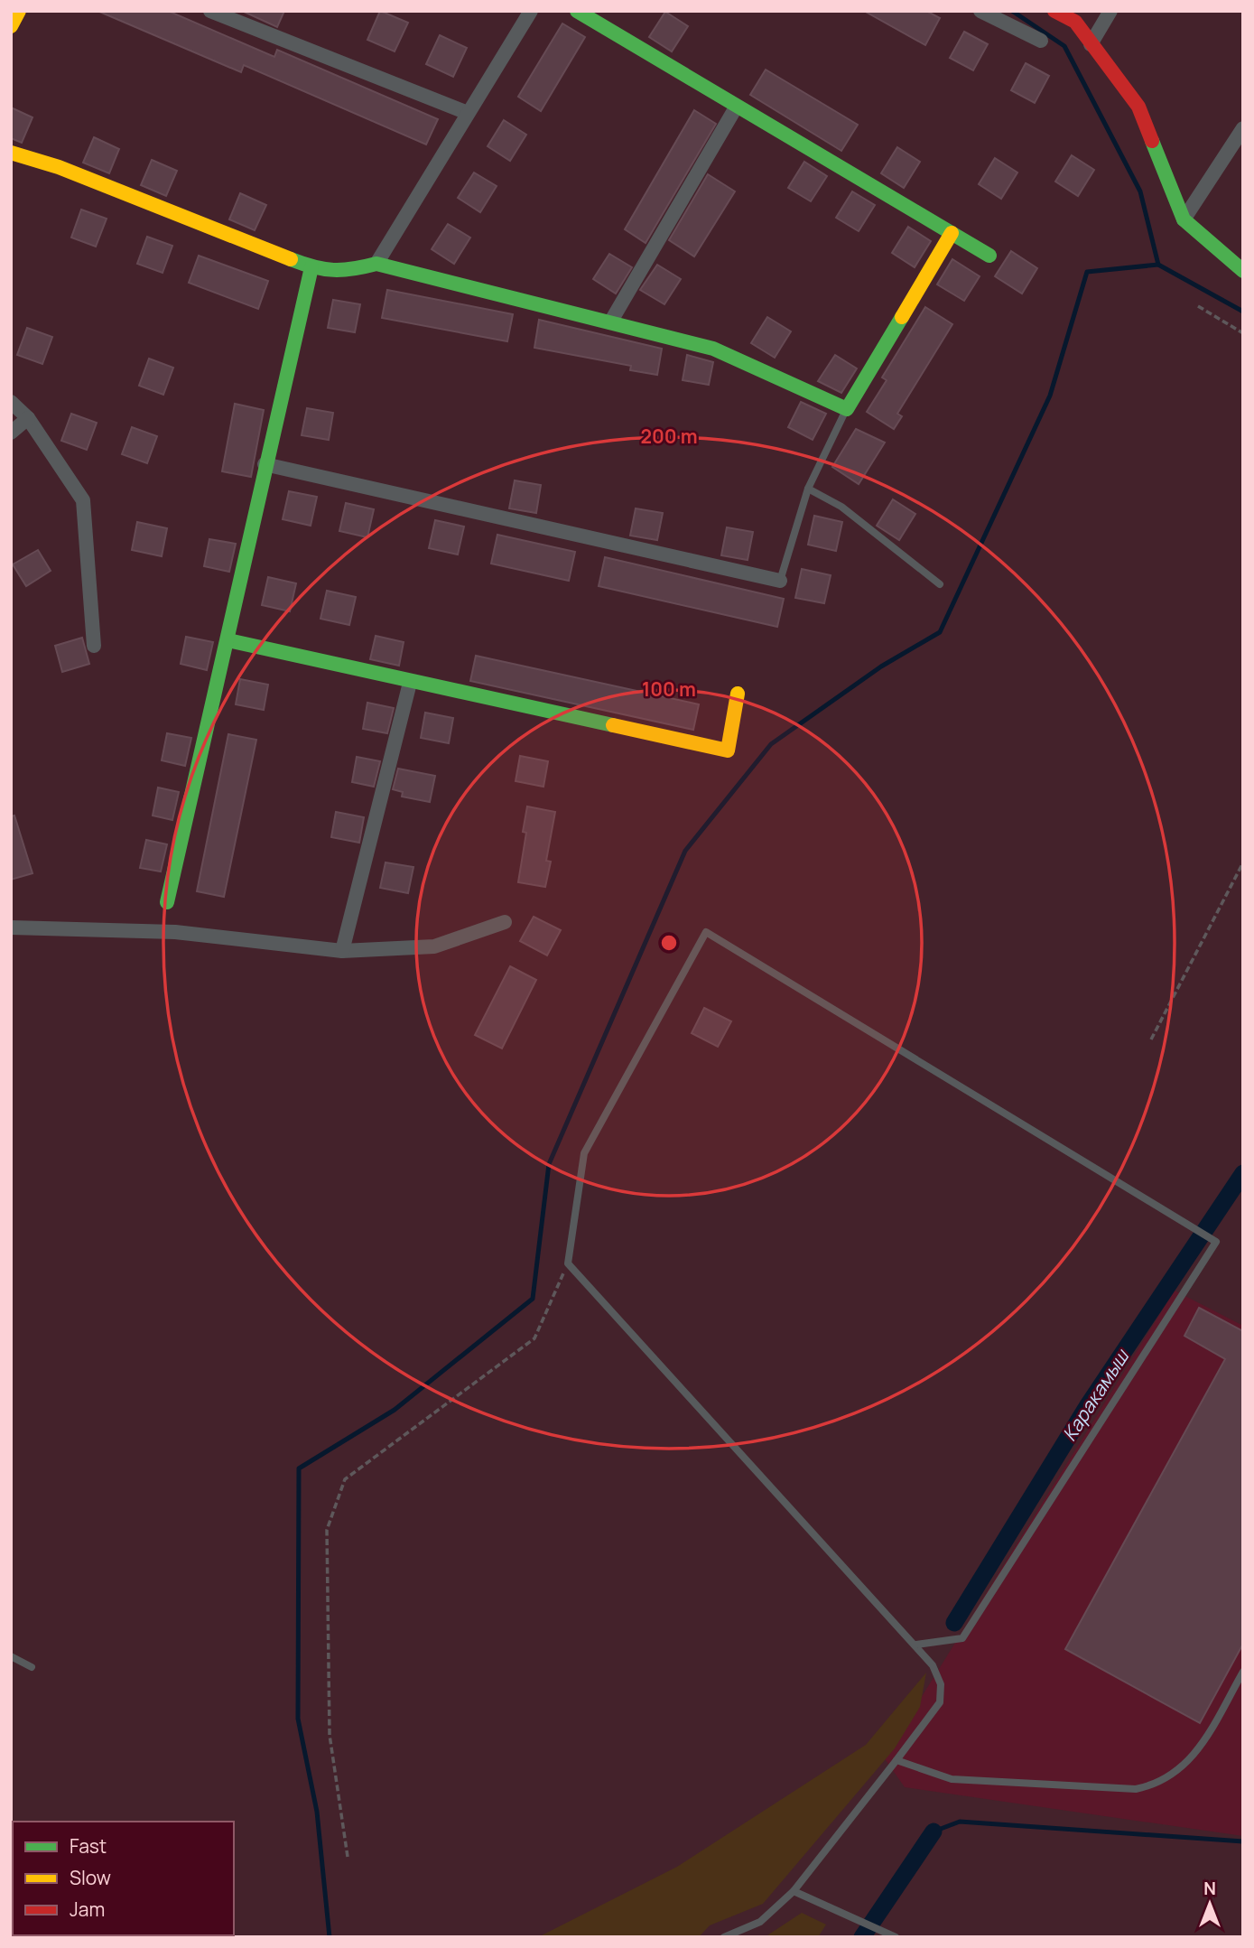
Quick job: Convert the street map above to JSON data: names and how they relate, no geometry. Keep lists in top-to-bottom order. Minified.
{"water":["Каракамыш"],"legend":["Fast","Slow","Jam"],"north":"top","rings":["200 m","100 m"]}
